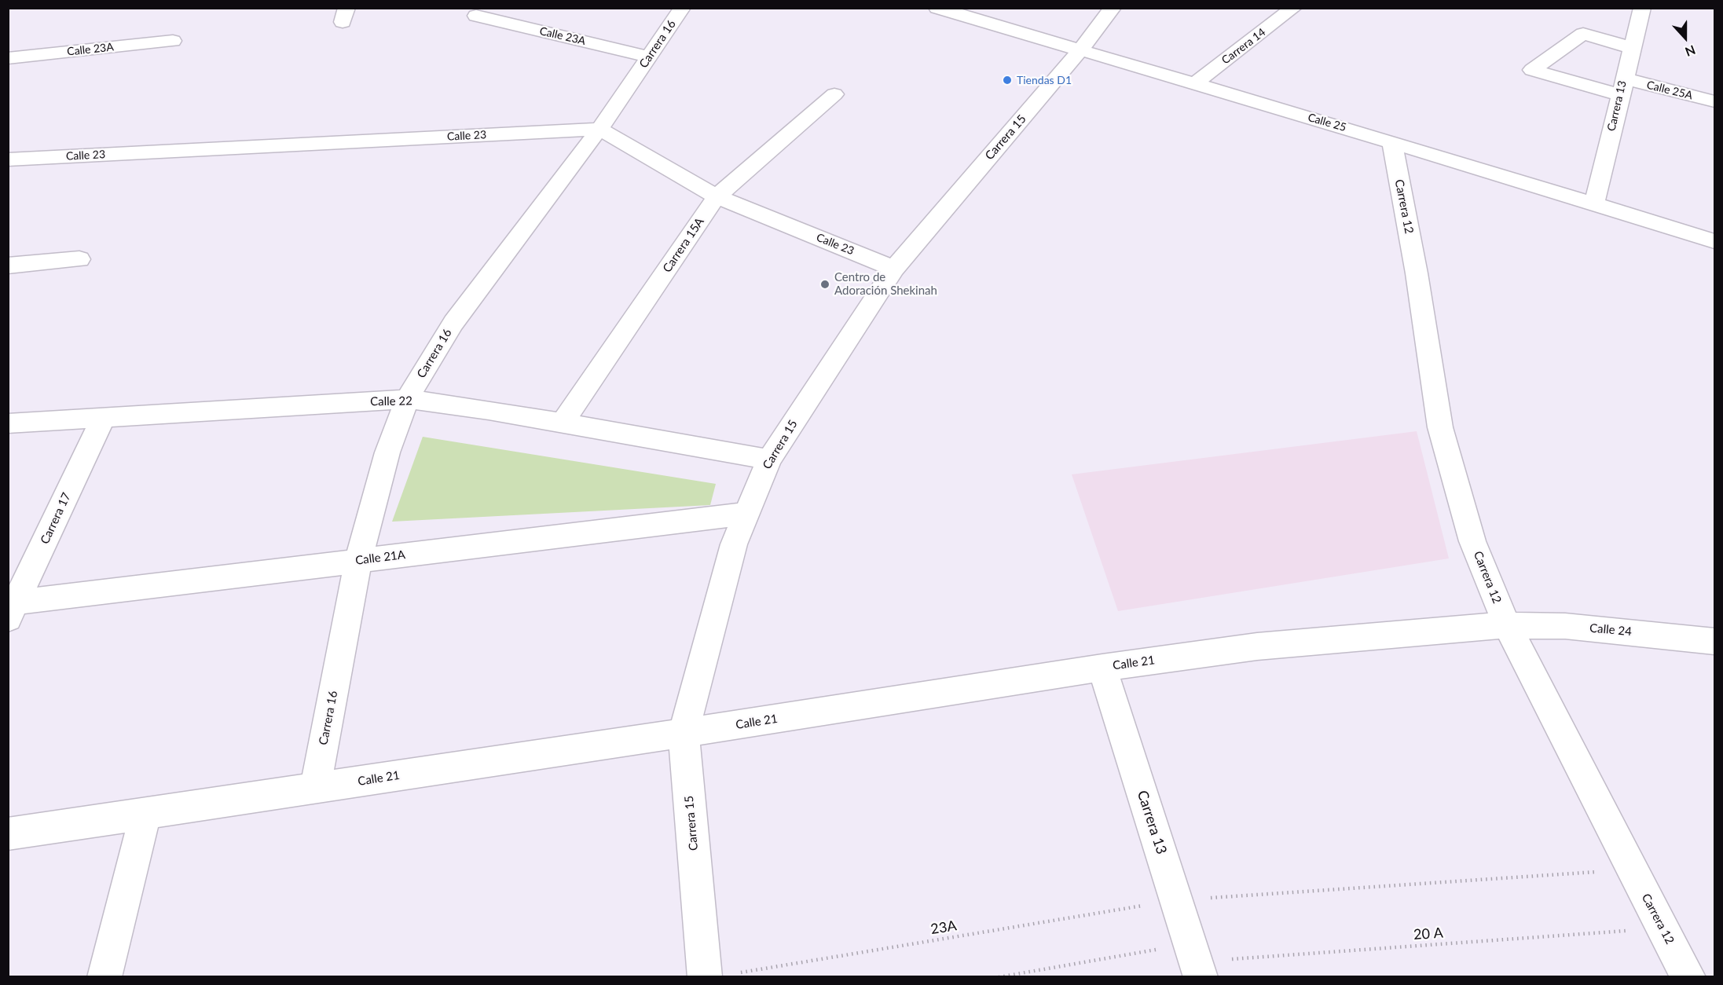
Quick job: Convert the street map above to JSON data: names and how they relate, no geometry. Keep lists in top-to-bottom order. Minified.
{"streets":{"street":["Calle 23A","Carrera 16","Carrera 14","Calle 25A","Carrera 13","Calle 25","Calle 23","Carrera 15","Carrera 12","Carrera 15A","Calle 22","Carrera 17","Calle 21A","Calle 24","Calle 21"],"path":["23A","20 A"]},"crossings":[["Calle 23A","Carrera 16"],["Carrera 16","Calle 23"],["Carrera 16","Calle 22"],["Carrera 16","Calle 21A"],["Carrera 16","Calle 21"],["Carrera 14","Calle 25"],["Calle 25A","Carrera 13"],["Carrera 13","Calle 25"],["Carrera 13","Calle 21"],["Carrera 13","23A"],["Carrera 13","20 A"],["Calle 25","Carrera 15"],["Calle 25","Carrera 12"],["Calle 23","Carrera 15"],["Calle 23","Carrera 15A"],["Carrera 15","Calle 22"],["Carrera 15","Calle 21A"],["Carrera 15","Calle 21"],["Carrera 15","23A"],["Carrera 12","Calle 24"],["Carrera 12","Calle 21"],["Carrera 12","20 A"],["Carrera 15A","Calle 22"],["Calle 22","Carrera 17"],["Carrera 17","Calle 21A"],["Calle 24","Calle 21"]],"places":["Tiendas D1","Centro de Adoración Shekinah"],"north":"bottom"}
